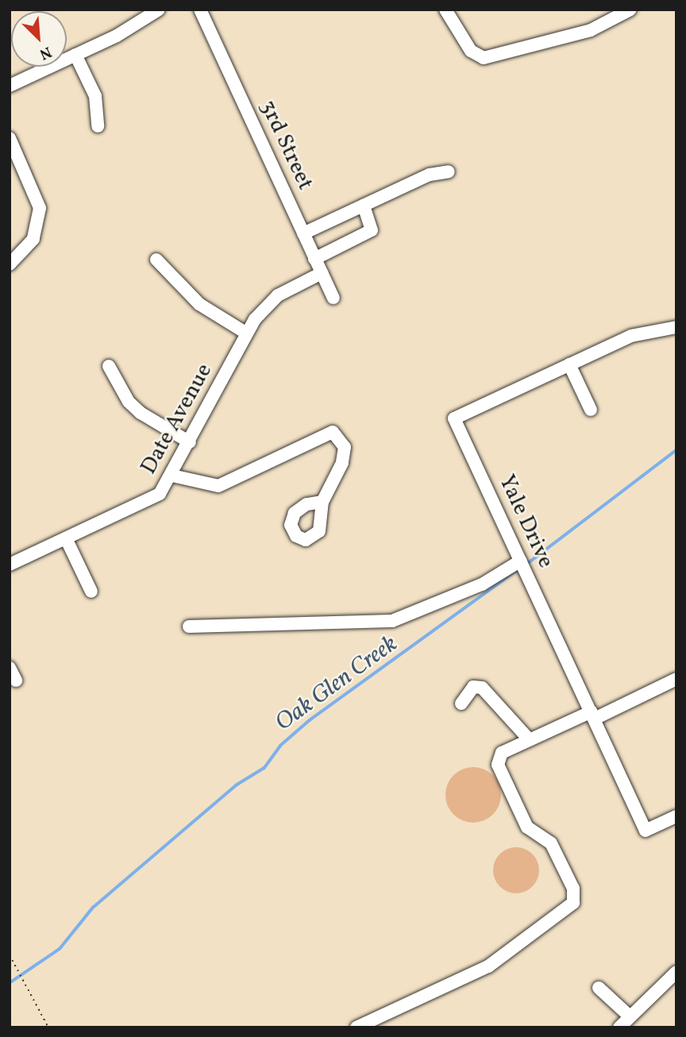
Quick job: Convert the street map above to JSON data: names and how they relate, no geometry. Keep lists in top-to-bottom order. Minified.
{"streets":{"street":["3rd Street","Date Avenue","Yale Drive"]},"crossings":[["3rd Street","Date Avenue"]],"water":["Oak Glen Creek"],"north":"bottom right"}
